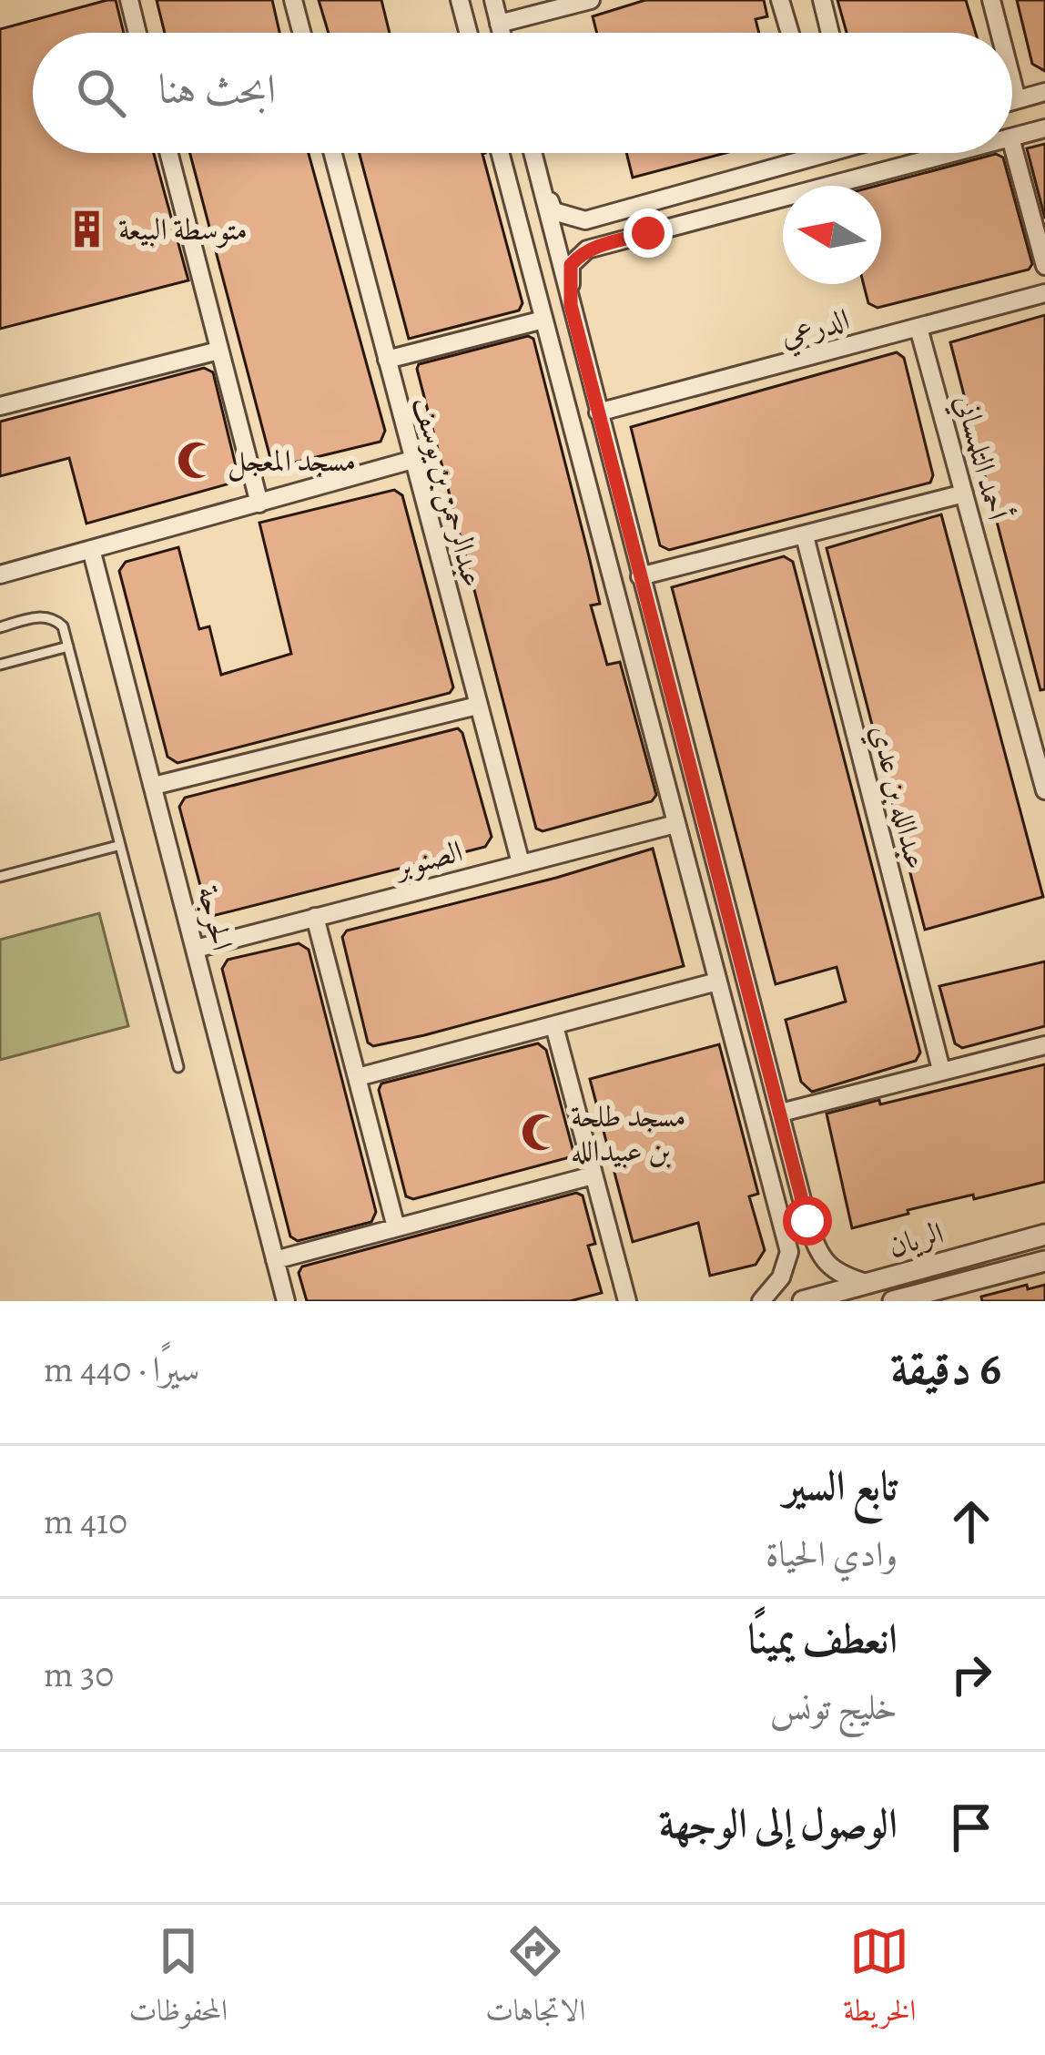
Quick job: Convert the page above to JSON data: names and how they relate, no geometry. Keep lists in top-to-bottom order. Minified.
{"streets":{"street":["الدرعي","أحمد التلمساني","عبدالرحمن بن يوسف","عبدالله بن عدي","الصنوبر","الحرجة","الريان"]},"crossings":[["الدرعي","أحمد التلمساني"],["عبدالرحمن بن يوسف","الصنوبر"],["الصنوبر","الحرجة"]],"places":{"building":["متوسطة البيعة"],"mosque":["مسجد المعجل","مسجد طلحة بن عبيدالله"]},"north":"left","page":{"search":"ابحث هنا","heading":["6 دقيقة","سيرًا · 440 m"],"list":[["تابع السير","وادي الحياة","410 m"],["انعطف يمينًا","خليج تونس","30 m"],"الوصول إلى الوجهة"],"nav":["الخريطة","الاتجاهات","المحفوظات"]}}
